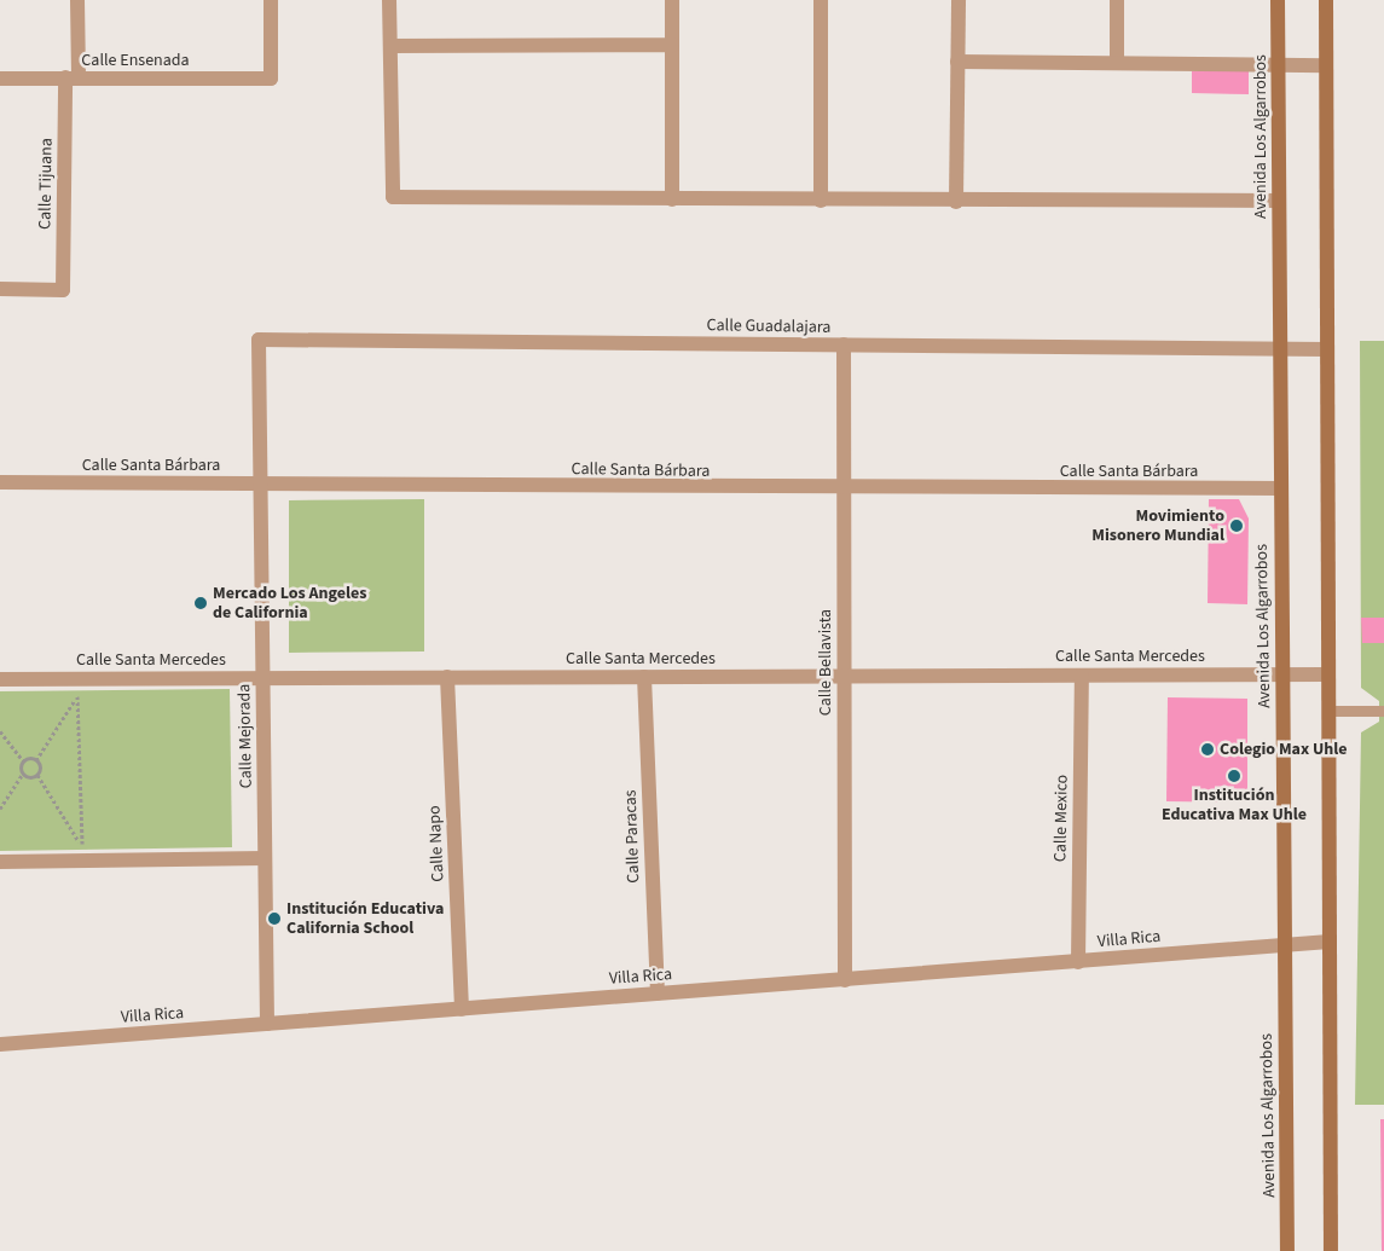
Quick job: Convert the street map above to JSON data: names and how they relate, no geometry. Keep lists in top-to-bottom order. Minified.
{"streets":{"street":["Calle Ensenada","Avenida Los Algarrobos","Calle Tijuana","Calle Guadalajara","Calle Santa Bárbara","Calle Santa Mercedes","Calle Bellavista","Calle Mejorada","Calle Mexico","Calle Paracas","Calle Napo","Villa Rica"]},"crossings":[["Calle Ensenada","Calle Tijuana"],["Avenida Los Algarrobos","Calle Guadalajara"],["Avenida Los Algarrobos","Calle Santa Bárbara"],["Avenida Los Algarrobos","Calle Santa Mercedes"],["Avenida Los Algarrobos","Villa Rica"],["Calle Guadalajara","Calle Bellavista"],["Calle Guadalajara","Calle Mejorada"],["Calle Santa Bárbara","Calle Bellavista"],["Calle Santa Bárbara","Calle Mejorada"],["Calle Santa Mercedes","Calle Bellavista"],["Calle Santa Mercedes","Calle Mejorada"],["Calle Santa Mercedes","Calle Mexico"],["Calle Santa Mercedes","Calle Paracas"],["Calle Santa Mercedes","Calle Napo"],["Calle Bellavista","Villa Rica"],["Calle Mejorada","Villa Rica"],["Calle Mexico","Villa Rica"],["Calle Paracas","Villa Rica"],["Calle Napo","Villa Rica"]],"places":["Movimiento Misonero Mundial","Mercado Los Angeles de California","Colegio Max Uhle","Institución Educativa Max Uhle","Institución Educativa California School"]}
